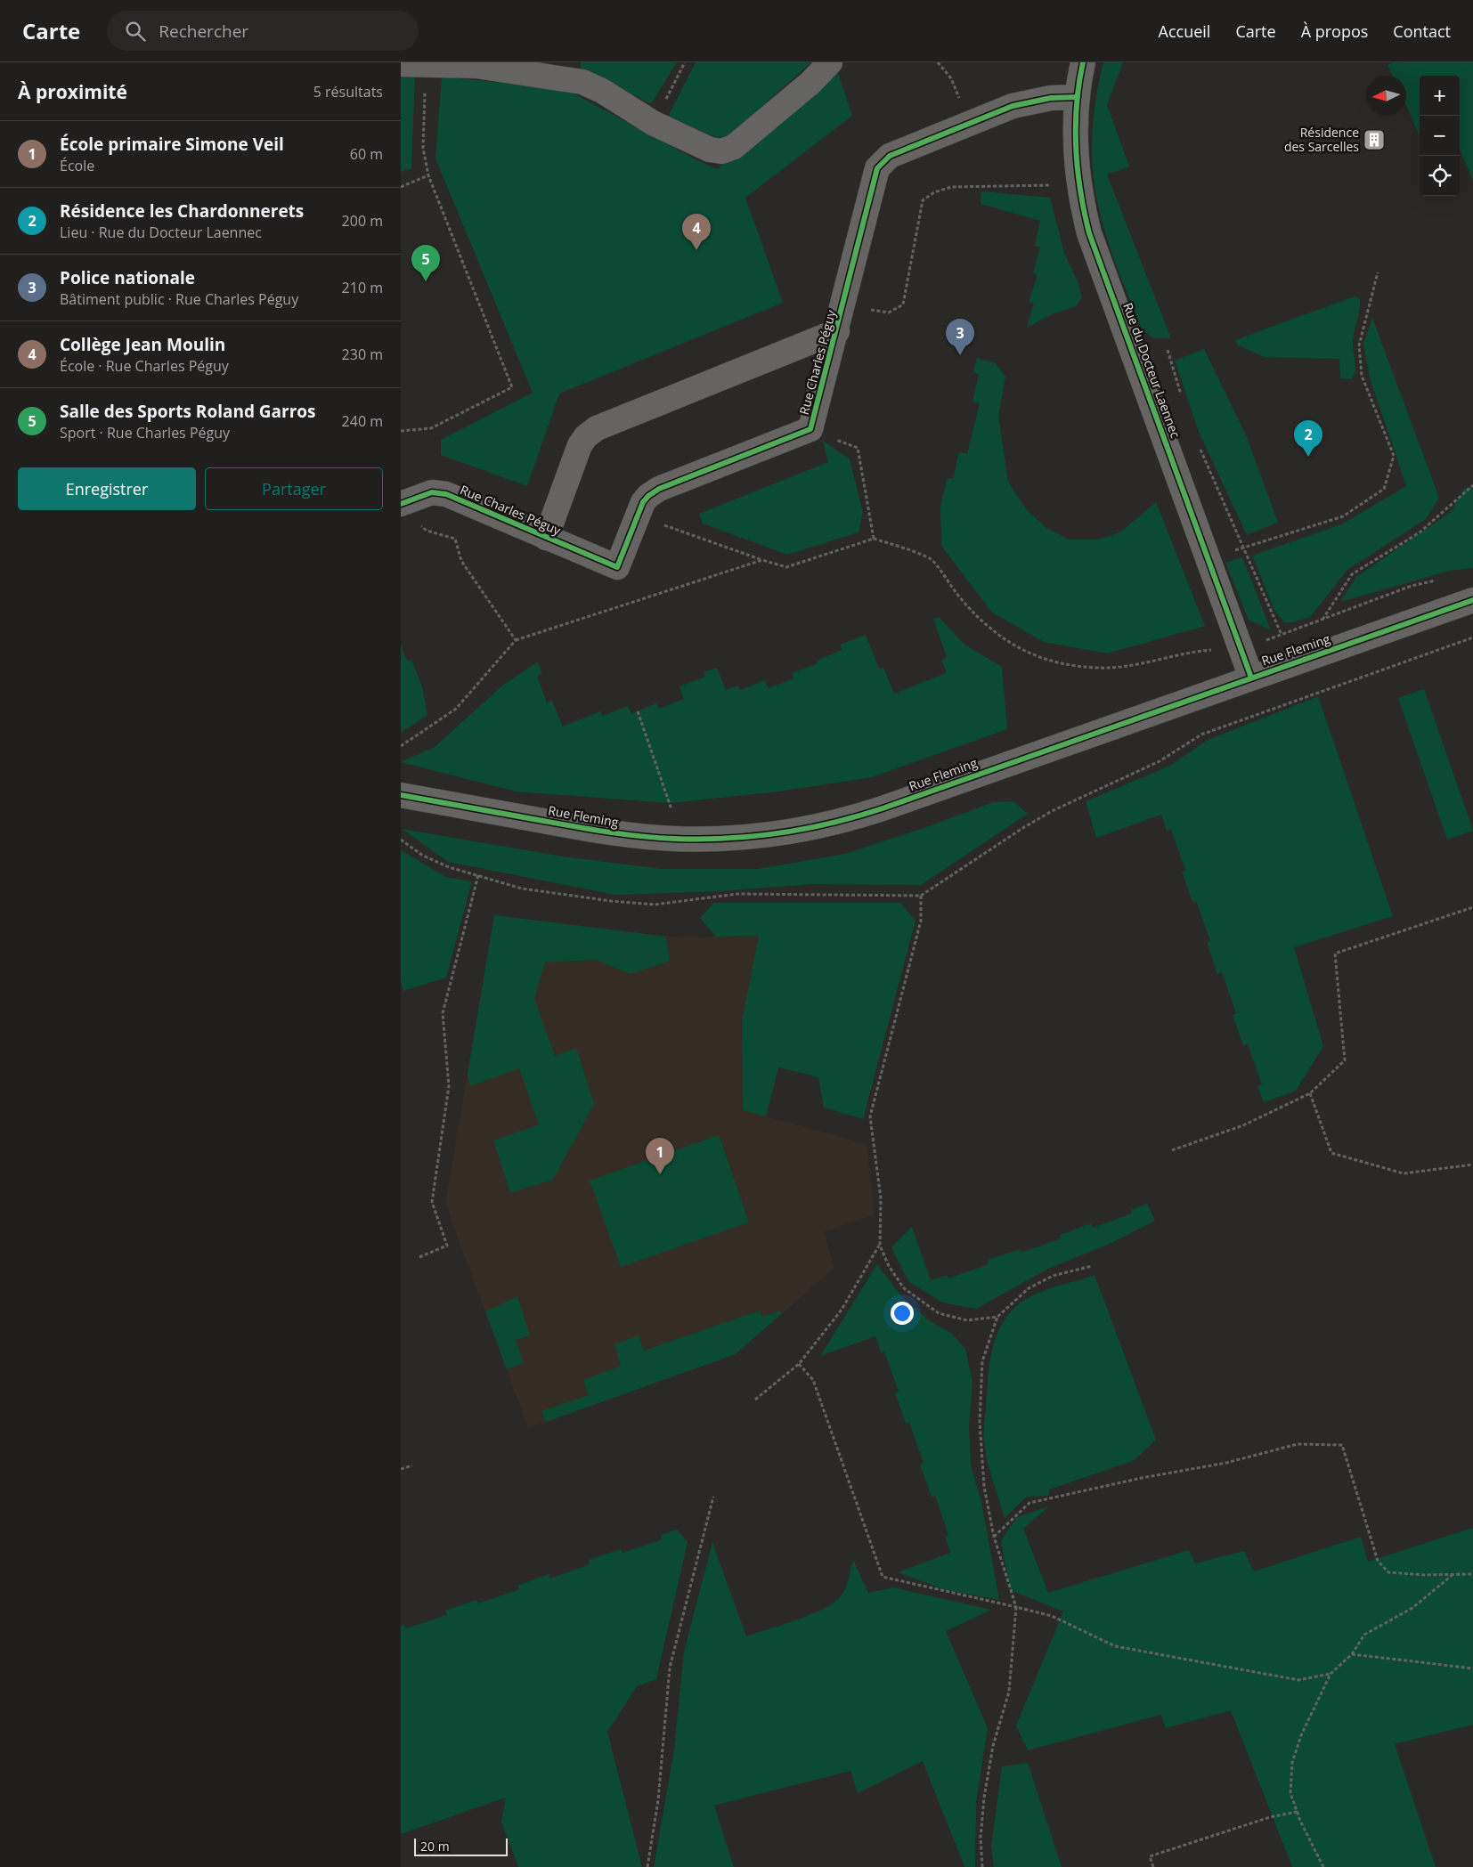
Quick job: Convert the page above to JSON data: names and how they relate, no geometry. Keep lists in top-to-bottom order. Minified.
{"streets":{"street":["Rue Charles Péguy","Rue du Docteur Laennec","Rue Fleming"]},"crossings":[["Rue Charles Péguy","Rue du Docteur Laennec"],["Rue du Docteur Laennec","Rue Fleming"]],"places":{"building":["Résidence des Sarcelles"]},"scale_bar":"20 m","north":"left","page":{"header":"Carte","search":"Rechercher","nav":["Accueil","Carte","À propos","Contact"],"heading":["À proximité","5 résultats"],"map_buttons":["+","−"],"list":[{"mark":"1","name":"École primaire Simone Veil","note":"École","value":"60 m"},{"mark":"2","name":"Résidence les Chardonnerets","note":"Lieu · Rue du Docteur Laennec","value":"200 m"},{"mark":"3","name":"Police nationale","note":"Bâtiment public · Rue Charles Péguy","value":"210 m"},{"mark":"4","name":"Collège Jean Moulin","note":"École · Rue Charles Péguy","value":"230 m"},{"mark":"5","name":"Salle des Sports Roland Garros","note":"Sport · Rue Charles Péguy","value":"240 m"}],"pins":["4","5","3","2","1"],"buttons":["Enregistrer","Partager"],"scale":"20 m"}}
